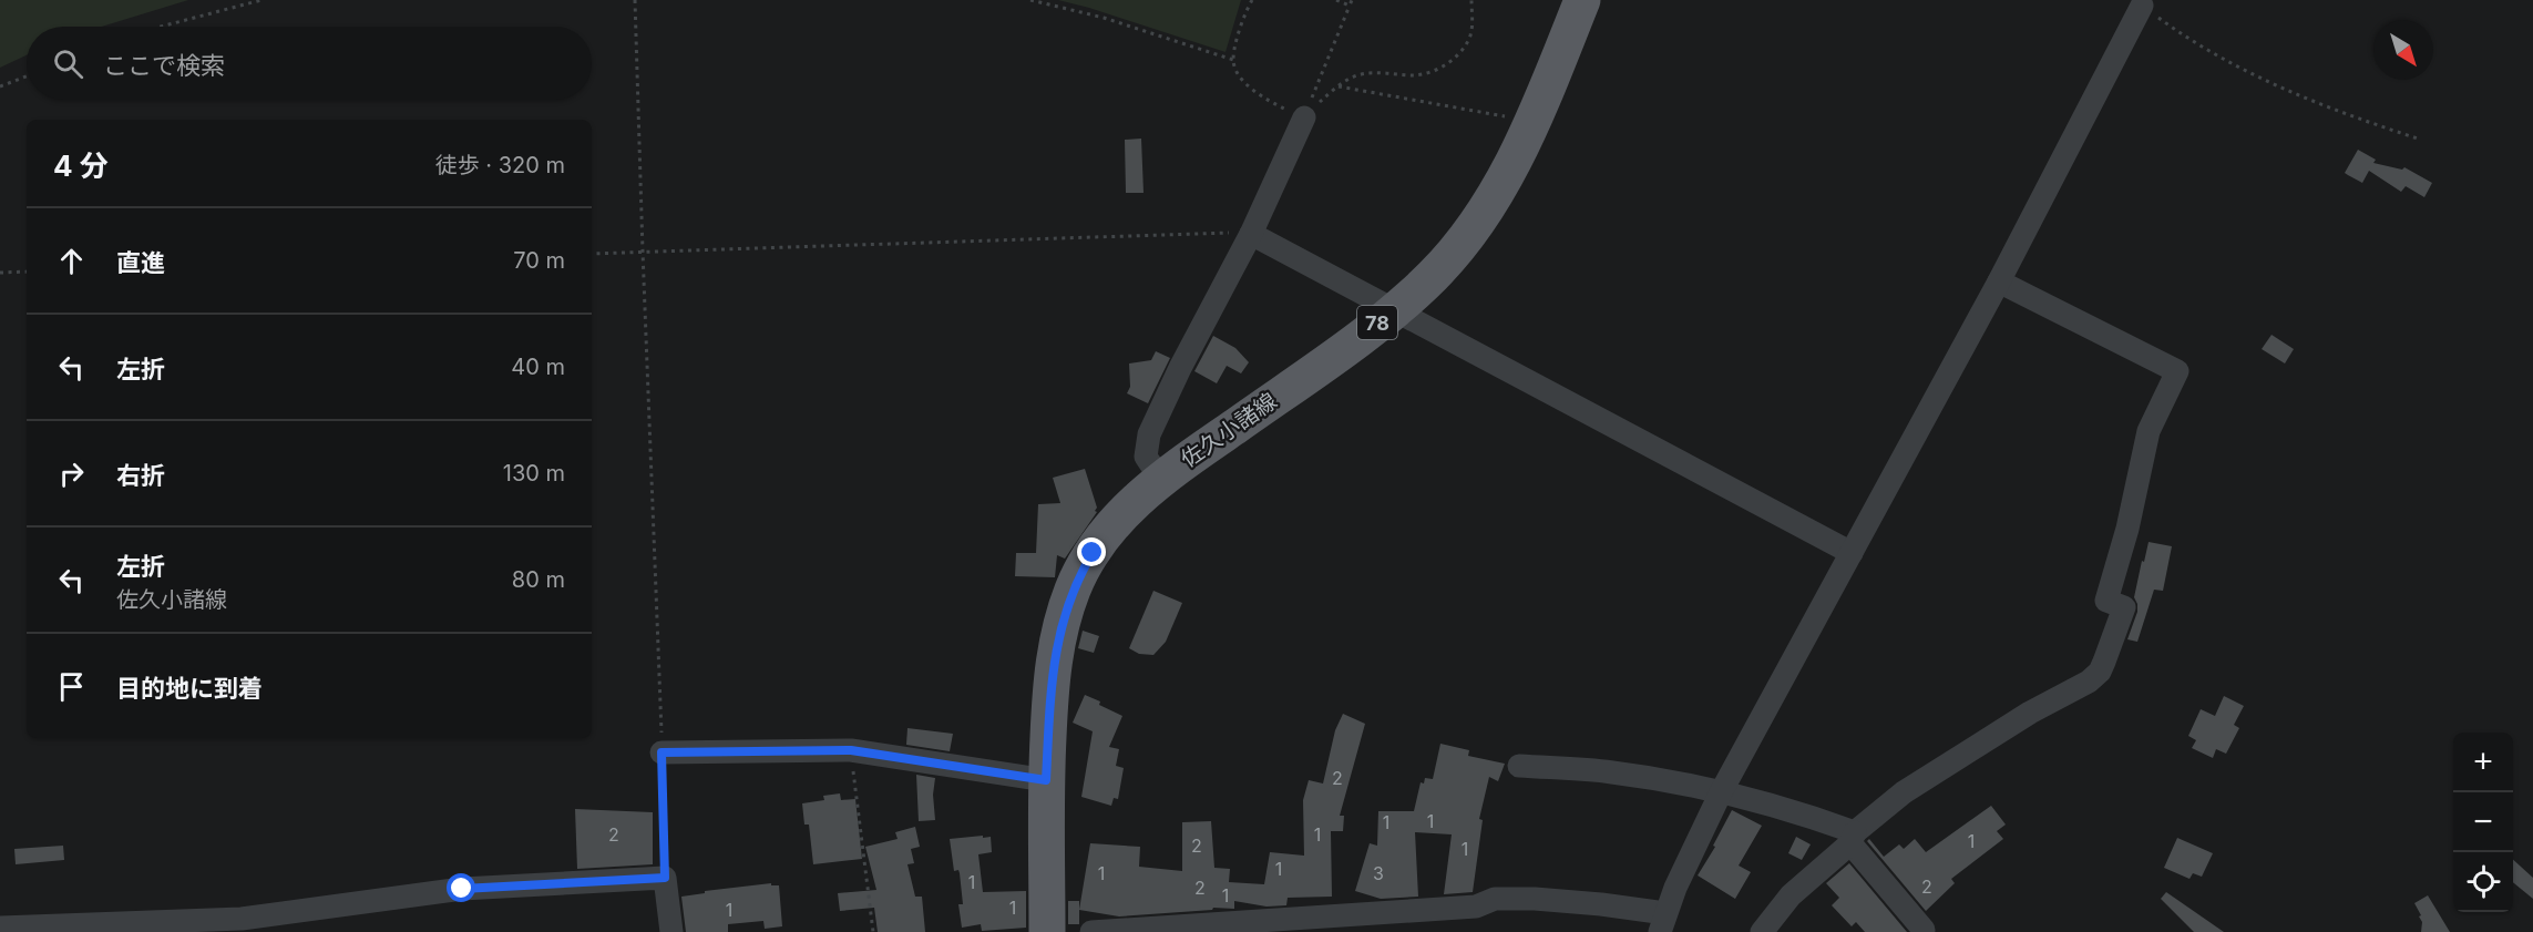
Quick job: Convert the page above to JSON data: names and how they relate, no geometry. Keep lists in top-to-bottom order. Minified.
{"streets":{"main road":["78","佐久小諸線"]},"house_numbers":["2","1","1","2","1","1","2","1","1","1","3","1","2","2","1","1","1"],"north":"bottom right","page":{"search":"ここで検索","heading":["4 分","徒歩 · 320 m"],"list":[["直進","70 m"],["左折","40 m"],["右折","130 m"],["左折","佐久小諸線","80 m"],"目的地に到着"],"map_buttons":["+","−"]}}
